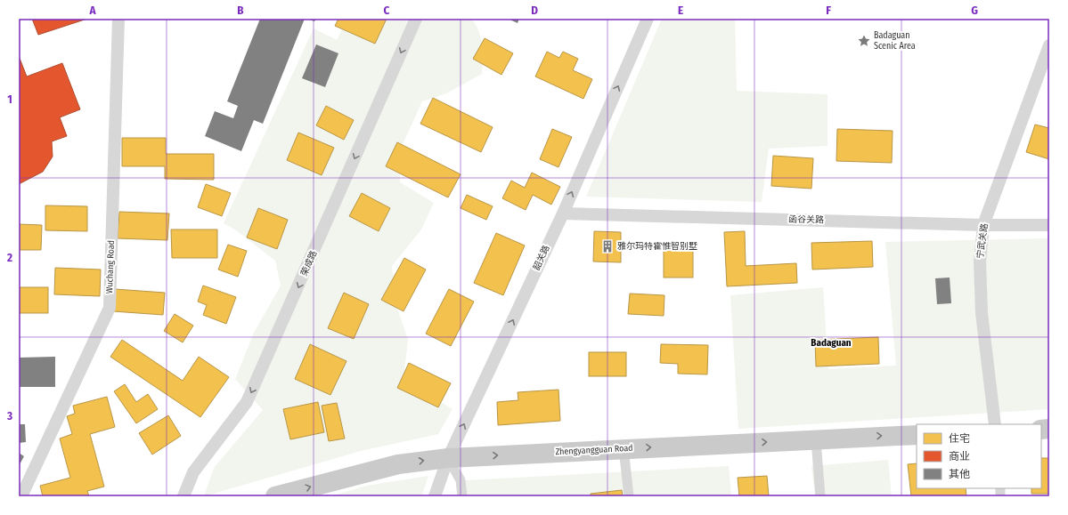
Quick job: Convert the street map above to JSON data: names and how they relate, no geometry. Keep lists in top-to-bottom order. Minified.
{"streets":{"main road":["Zhengyangguan Road"],"street":["函谷关路","宁武关路","韶关路","荣成路","Wuchang Road"]},"crossings":[["函谷关路","宁武关路"],["函谷关路","韶关路"],["韶关路","Zhengyangguan Road"]],"one_way":["韶关路","荣成路","Zhengyangguan Road"],"districts":["Badaguan"],"places":{"place":["Badaguan Scenic Area"],"building":["雅尔玛特霍惟智别墅"]},"legend":["住宅","商业","其他"],"grid":{"columns":["A","B","C","D","E","F","G"],"rows":["1","2","3"]}}
